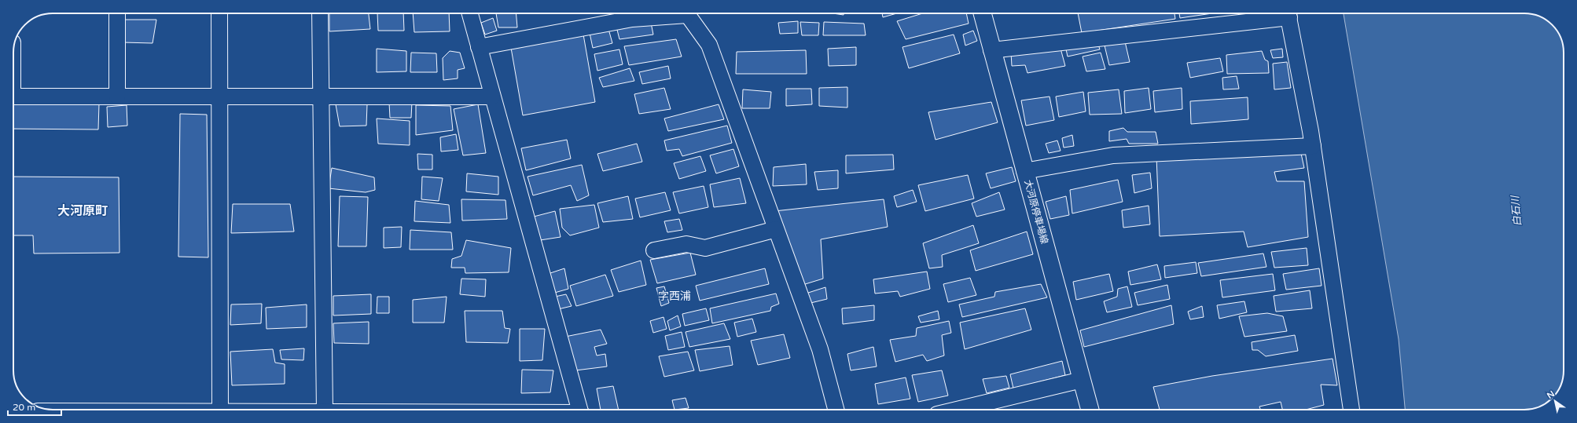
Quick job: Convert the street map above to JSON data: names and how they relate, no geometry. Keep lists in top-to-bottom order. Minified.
{"streets":{"main road":["大河原停車場線"]},"districts":["大河原町","字西浦"],"water":["白石川"],"scale_bar":"20 m","north":"top left"}
